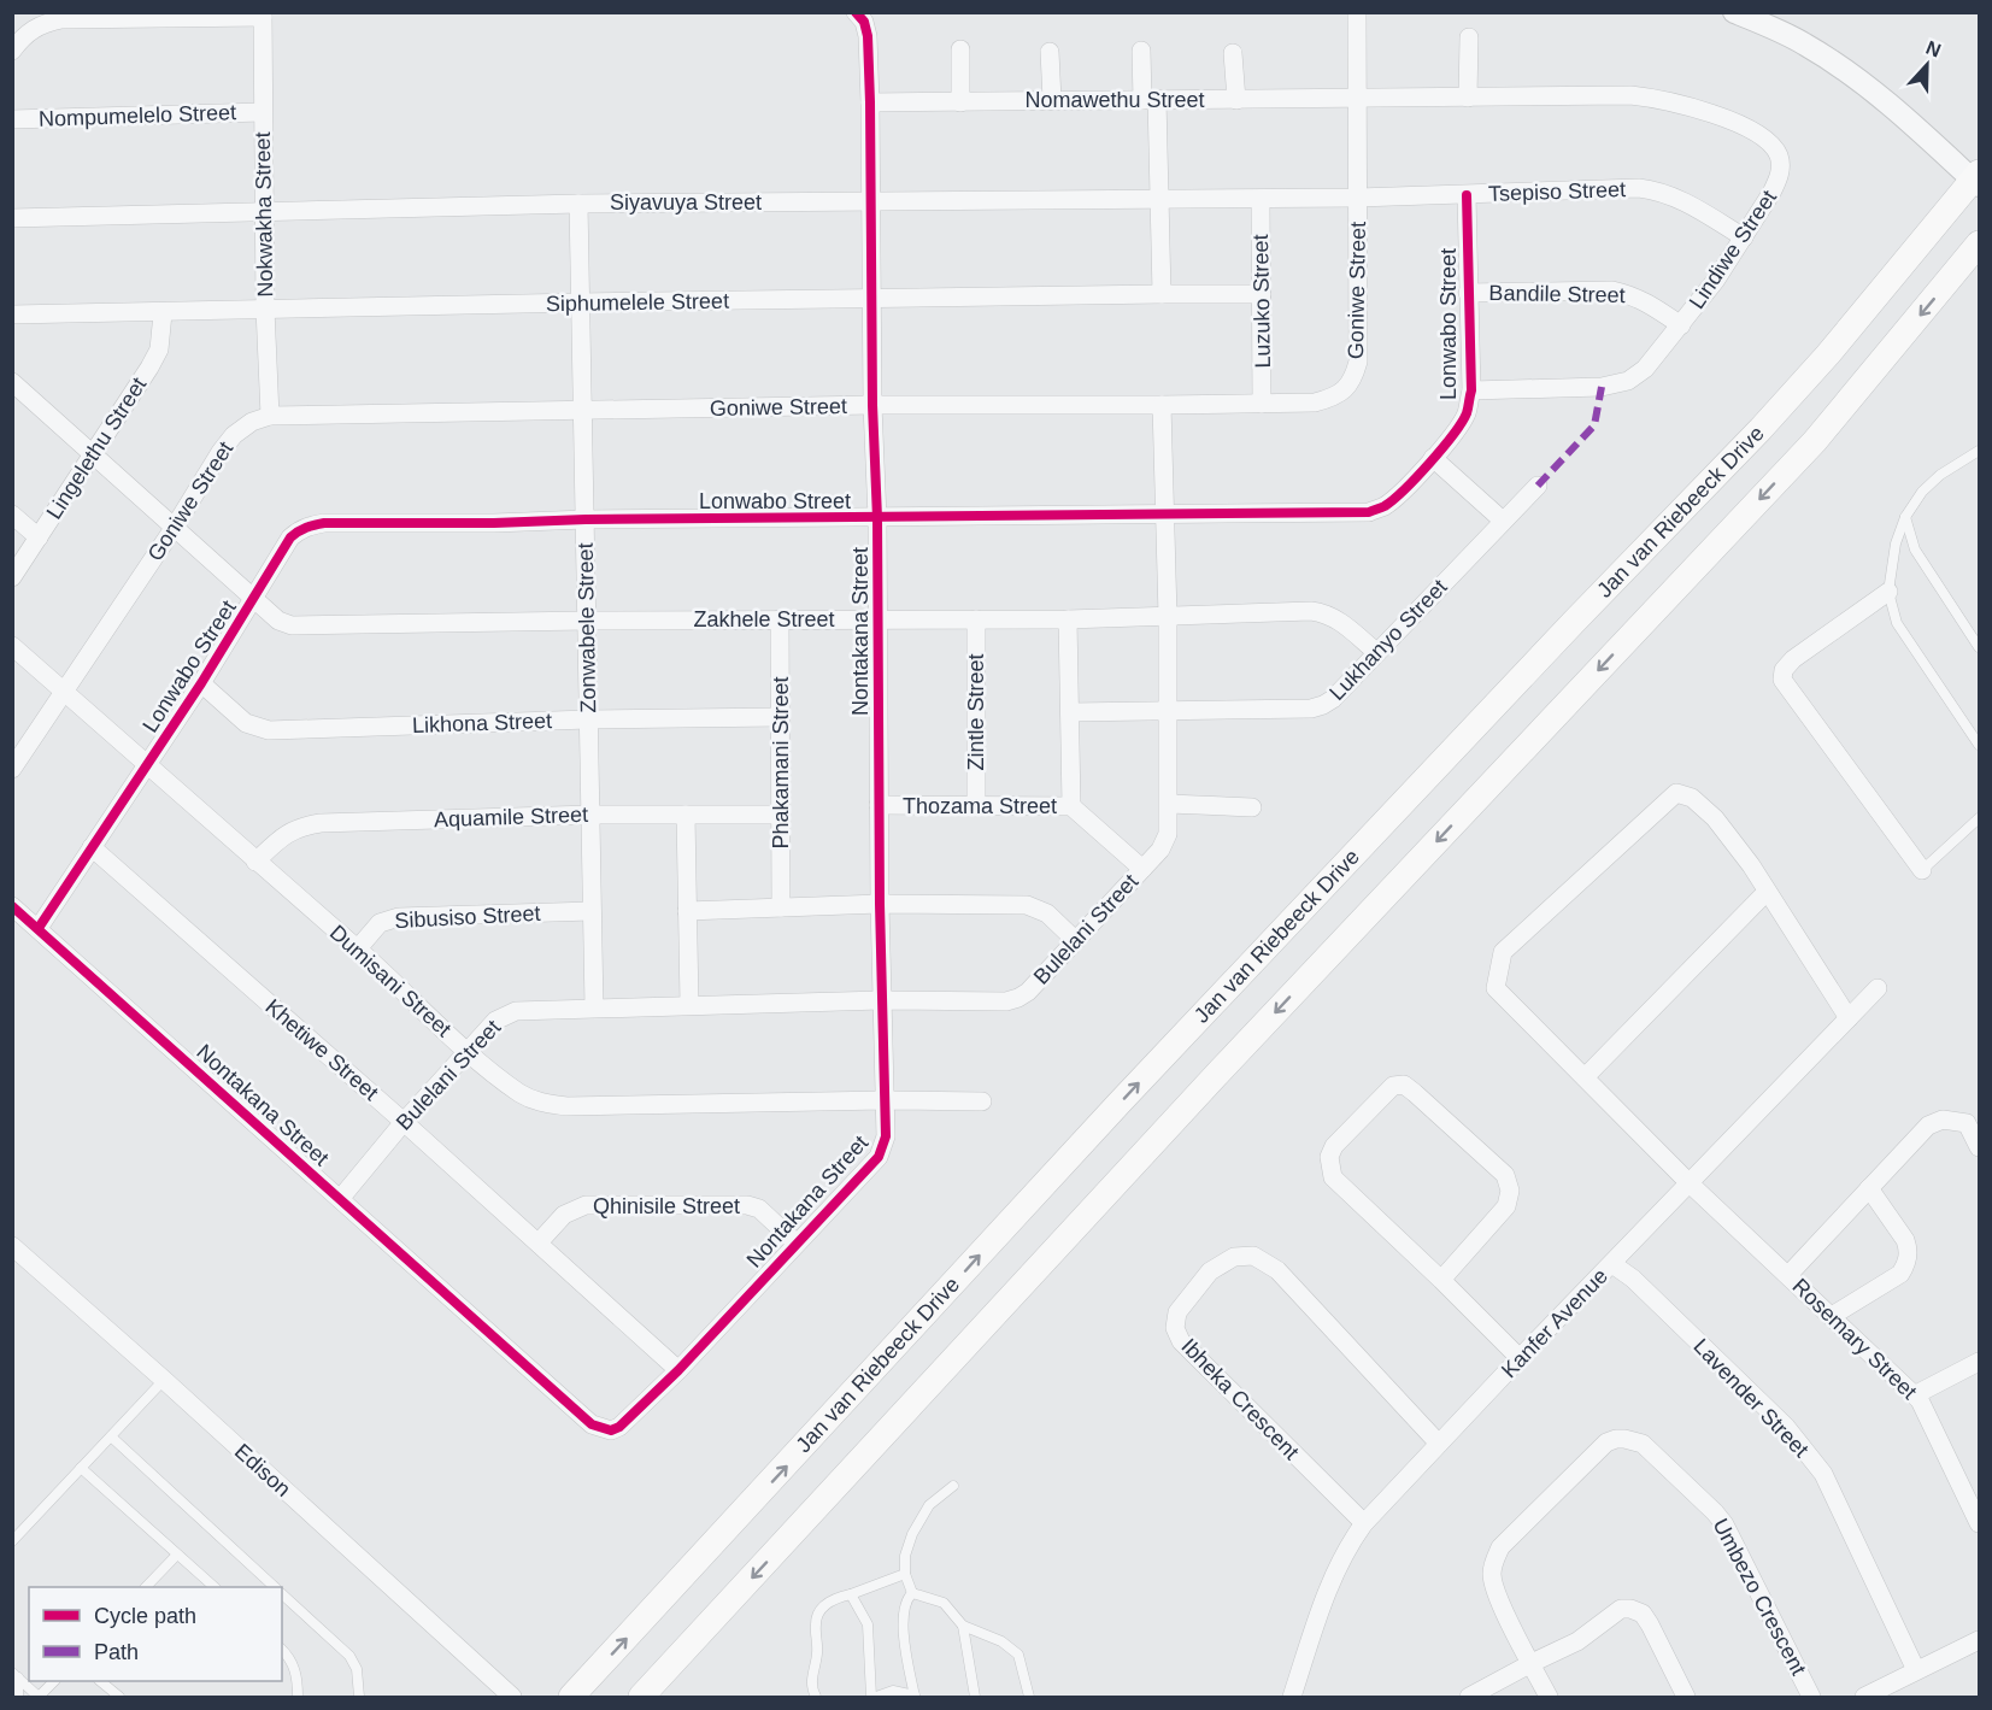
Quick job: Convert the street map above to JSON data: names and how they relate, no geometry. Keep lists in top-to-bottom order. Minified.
{"streets":{"main road":["Jan van Riebeeck Drive"],"street":["Nomawethu Street","Nompumelelo Street","Tsepiso Street","Siyavuya Street","Nokwakha Street","Lindiwe Street","Goniwe Street","Bandile Street","Luzuko Street","Siphumelele Street","Lonwabo Street","Lingelethu Street","Zakhele Street","Zonwabele Street","Nontakana Street","Lukhanyo Street","Zintle Street","Likhona Street","Phakamani Street","Thozama Street","Aquamile Street","Sibusiso Street","Bulelani Street","Dumisani Street","Khetiwe Street","Qhinisile Street","Kanfer Avenue","Rosemary Street","Lavender Street","Ibheka Crescent","Edison","Umbezo Crescent"]},"crossings":[["Nomawethu Street","Lindiwe Street"],["Nomawethu Street","Goniwe Street"],["Nomawethu Street","Nontakana Street"],["Nompumelelo Street","Nokwakha Street"],["Tsepiso Street","Siyavuya Street"],["Tsepiso Street","Lindiwe Street"],["Tsepiso Street","Goniwe Street"],["Tsepiso Street","Lonwabo Street"],["Siyavuya Street","Nokwakha Street"],["Siyavuya Street","Goniwe Street"],["Siyavuya Street","Luzuko Street"],["Siyavuya Street","Zonwabele Street"],["Siyavuya Street","Nontakana Street"],["Nokwakha Street","Goniwe Street"],["Nokwakha Street","Siphumelele Street"],["Lindiwe Street","Goniwe Street"],["Lindiwe Street","Bandile Street"],["Lindiwe Street","Lonwabo Street"],["Goniwe Street","Luzuko Street"],["Goniwe Street","Zakhele Street"],["Goniwe Street","Zonwabele Street"],["Goniwe Street","Nontakana Street"],["Goniwe Street","Bulelani Street"],["Goniwe Street","Dumisani Street"],["Bandile Street","Lonwabo Street"],["Luzuko Street","Siphumelele Street"],["Siphumelele Street","Lingelethu Street"],["Siphumelele Street","Zonwabele Street"],["Siphumelele Street","Nontakana Street"],["Lonwabo Street","Zakhele Street"],["Lonwabo Street","Zonwabele Street"],["Lonwabo Street","Nontakana Street"],["Lonwabo Street","Likhona Street"],["Lonwabo Street","Bulelani Street"],["Lonwabo Street","Dumisani Street"],["Lonwabo Street","Khetiwe Street"],["Zakhele Street","Zonwabele Street"],["Zakhele Street","Nontakana Street"],["Zakhele Street","Lukhanyo Street"],["Zakhele Street","Zintle Street"],["Zakhele Street","Phakamani Street"],["Zakhele Street","Bulelani Street"],["Zonwabele Street","Likhona Street"],["Zonwabele Street","Aquamile Street"],["Zonwabele Street","Sibusiso Street"],["Zonwabele Street","Bulelani Street"],["Nontakana Street","Thozama Street"],["Nontakana Street","Bulelani Street"],["Nontakana Street","Dumisani Street"],["Nontakana Street","Khetiwe Street"],["Nontakana Street","Qhinisile Street"],["Lukhanyo Street","Bulelani Street"],["Zintle Street","Thozama Street"],["Likhona Street","Phakamani Street"],["Phakamani Street","Aquamile Street"],["Thozama Street","Bulelani Street"],["Aquamile Street","Dumisani Street"],["Sibusiso Street","Dumisani Street"],["Bulelani Street","Dumisani Street"],["Bulelani Street","Khetiwe Street"],["Khetiwe Street","Qhinisile Street"],["Kanfer Avenue","Rosemary Street"],["Kanfer Avenue","Lavender Street"],["Kanfer Avenue","Ibheka Crescent"]],"legend":["Cycle path","Path"],"north":"top"}
